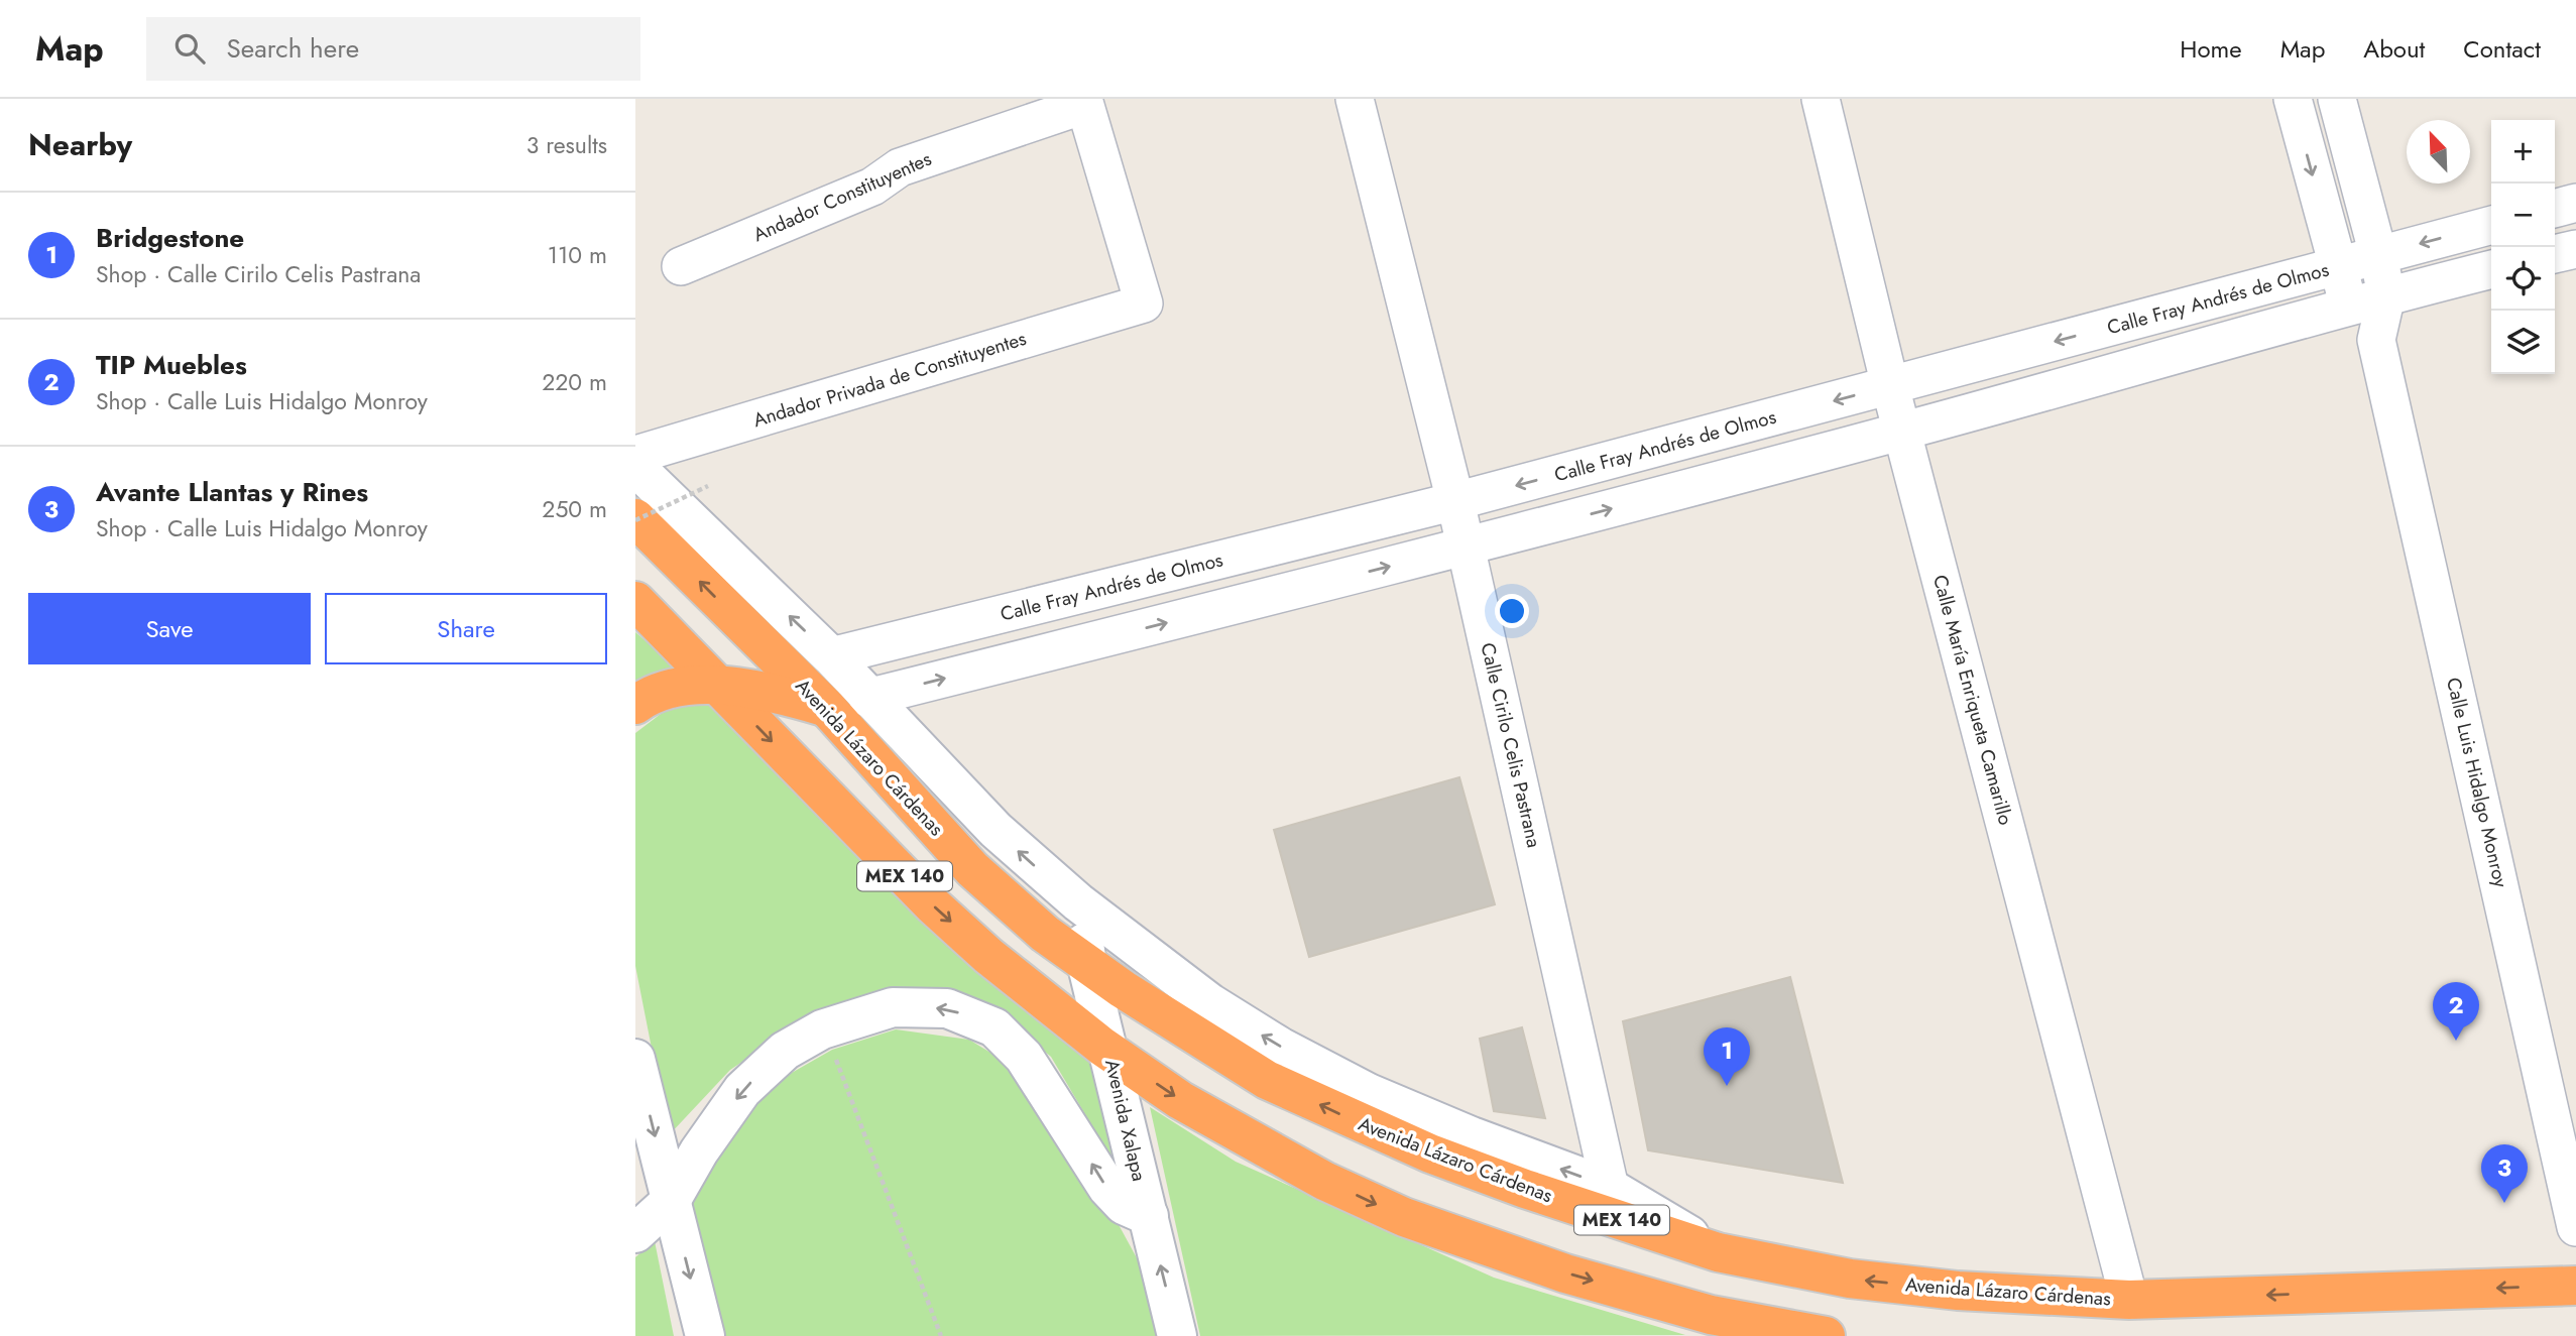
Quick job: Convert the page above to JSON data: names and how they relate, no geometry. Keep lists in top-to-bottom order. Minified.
{"streets":{"highway":["Avenida Lázaro Cárdenas","MEX 140"],"main road":["Avenida Xalapa"],"street":["Andador Constituyentes","Calle Fray Andrés de Olmos","Andador Privada de Constituyentes","Calle María Enriqueta Camarillo","Calle Cirilo Celis Pastrana","Calle Luis Hidalgo Monroy"]},"crossings":[["Andador Constituyentes","Andador Privada de Constituyentes"],["Calle Fray Andrés de Olmos","Calle María Enriqueta Camarillo"],["Calle Fray Andrés de Olmos","Calle Cirilo Celis Pastrana"],["Calle Fray Andrés de Olmos","Calle Luis Hidalgo Monroy"],["Calle María Enriqueta Camarillo","Avenida Lázaro Cárdenas"],["Avenida Lázaro Cárdenas","Avenida Xalapa"],["MEX 140","Avenida Xalapa"]],"north":"top left","page":{"header":"Map","search":"Search here","nav":["Home","Map","About","Contact"],"heading":["Nearby","3 results"],"map_buttons":["+","−"],"list":[{"mark":"1","name":"Bridgestone","note":"Shop · Calle Cirilo Celis Pastrana","value":"110 m"},{"mark":"2","name":"TIP Muebles","note":"Shop · Calle Luis Hidalgo Monroy","value":"220 m"},{"mark":"3","name":"Avante Llantas y Rines","note":"Shop · Calle Luis Hidalgo Monroy","value":"250 m"}],"buttons":["Save","Share"],"pins":["2","1","3"]}}
